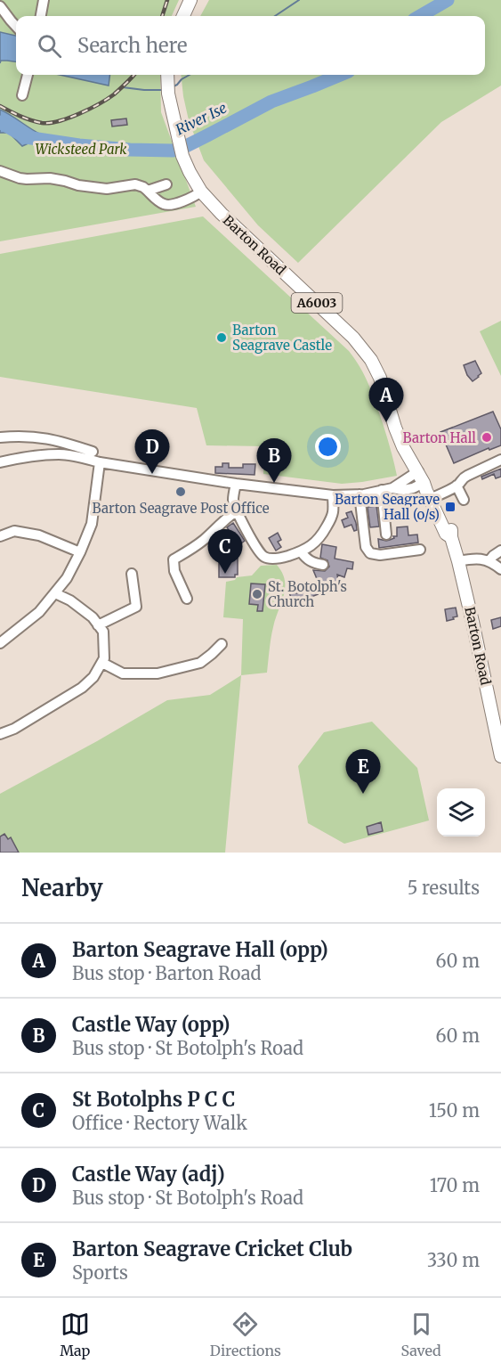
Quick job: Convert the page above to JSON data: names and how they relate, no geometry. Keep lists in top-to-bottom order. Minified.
{"streets":{"main road":["Barton Road","A6003"]},"water":["River Ise"],"parks":["Wicksteed Park"],"places":{"other":["Barton Seagrave Castle","Barton Hall","Barton Seagrave Post Office","St. Botolph's Church"],"transit":["Barton Seagrave Hall (o/s)"]},"page":{"search":"Search here","pins":["A","D","B","C","E"],"heading":["Nearby","5 results"],"list":[{"mark":"A","name":"Barton Seagrave Hall (opp)","note":"Bus stop · Barton Road","value":"60 m"},{"mark":"B","name":"Castle Way (opp)","note":"Bus stop · St Botolph's Road","value":"60 m"},{"mark":"C","name":"St Botolphs P C C","note":"Office · Rectory Walk","value":"150 m"},{"mark":"D","name":"Castle Way (adj)","note":"Bus stop · St Botolph's Road","value":"170 m"},{"mark":"E","name":"Barton Seagrave Cricket Club","note":"Sports","value":"330 m"}],"nav":["Map","Directions","Saved"]}}
